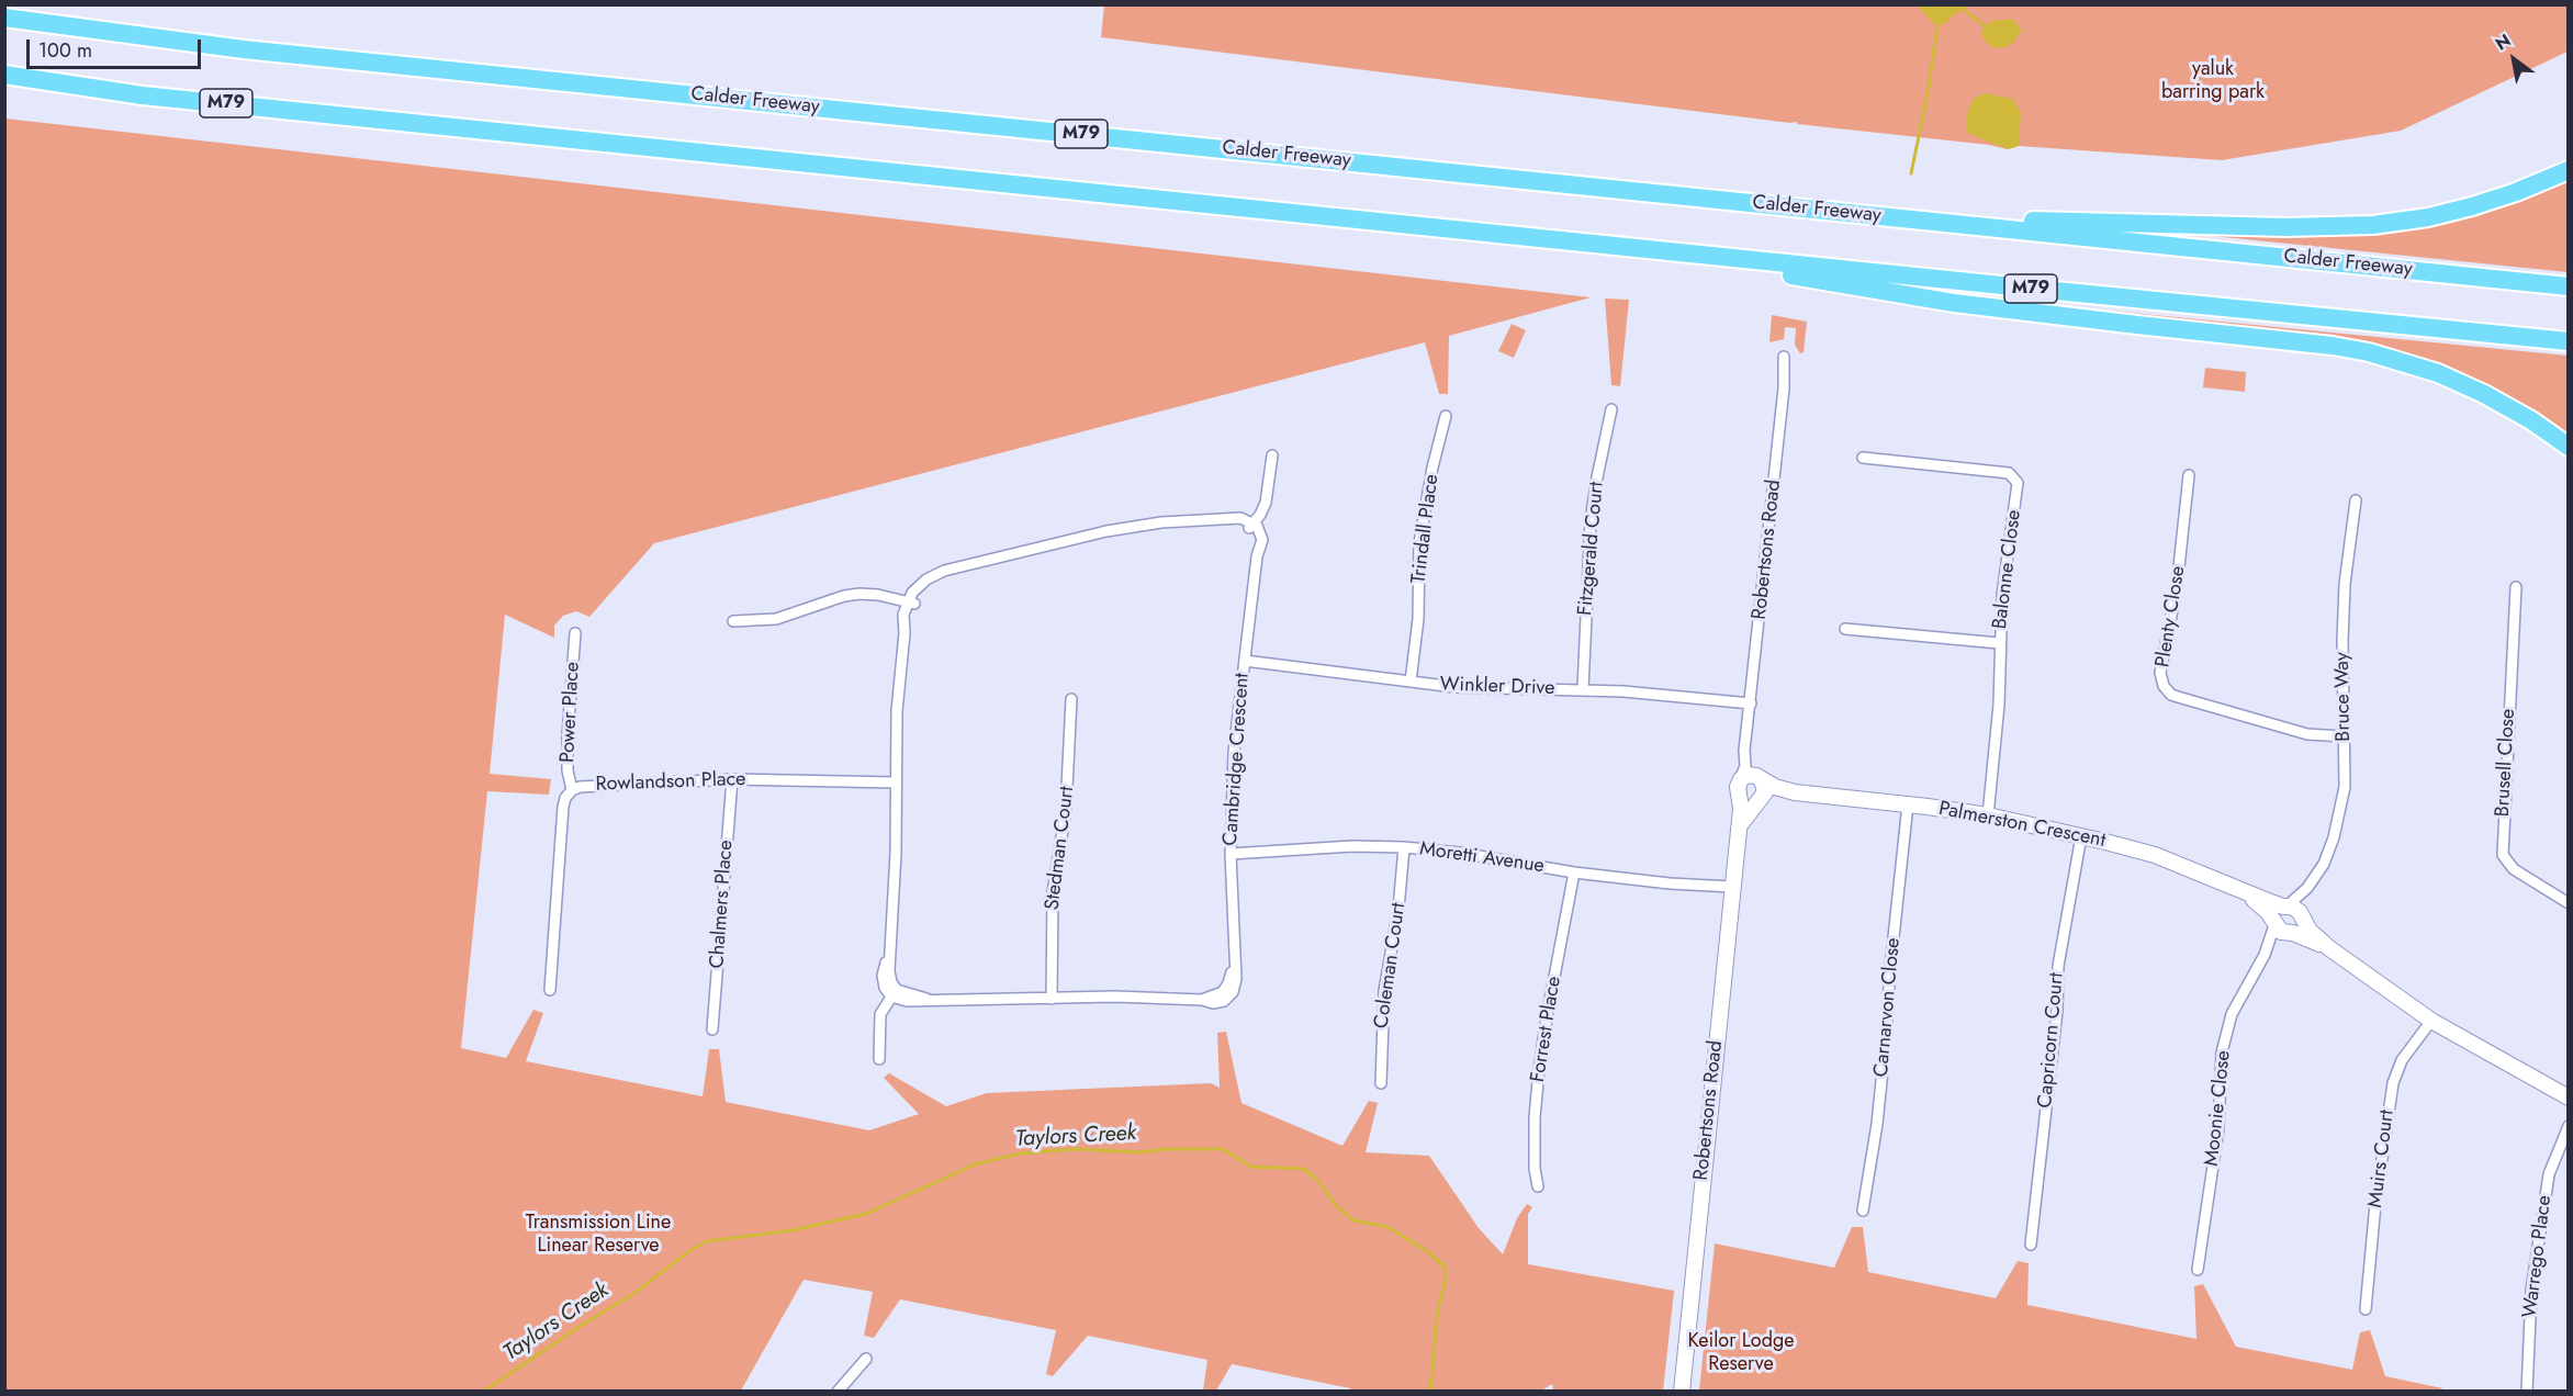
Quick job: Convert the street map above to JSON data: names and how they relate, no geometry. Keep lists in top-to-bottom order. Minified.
{"streets":{"highway":["Calder Freeway","M79"],"street":["Trindall Place","Fitzgerald Court","Robertsons Road","Balonne Close","Plenty Close","Winkler Drive","Bruce Way","Power Place","Cambridge Crescent","Brusell Close","Rowlandson Place","Palmerston Crescent","Stedman Court","Moretti Avenue","Chalmers Place","Coleman Court","Carnarvon Close","Forrest Place","Capricorn Court","Moonie Close","Muirs Court","Warrego Place"]},"crossings":[["Trindall Place","Winkler Drive"],["Fitzgerald Court","Winkler Drive"],["Robertsons Road","Winkler Drive"],["Robertsons Road","Palmerston Crescent"],["Robertsons Road","Moretti Avenue"],["Balonne Close","Palmerston Crescent"],["Plenty Close","Bruce Way"],["Winkler Drive","Cambridge Crescent"],["Bruce Way","Palmerston Crescent"],["Bruce Way","Moonie Close"],["Power Place","Rowlandson Place"],["Cambridge Crescent","Stedman Court"],["Cambridge Crescent","Moretti Avenue"],["Rowlandson Place","Chalmers Place"],["Palmerston Crescent","Carnarvon Close"],["Palmerston Crescent","Capricorn Court"],["Palmerston Crescent","Moonie Close"],["Moretti Avenue","Coleman Court"],["Moretti Avenue","Forrest Place"]],"water":["Taylors Creek"],"parks":["yaluk barring park","Transmission Line Linear Reserve","Keilor Lodge Reserve"],"scale_bar":"100 m","north":"top left"}
